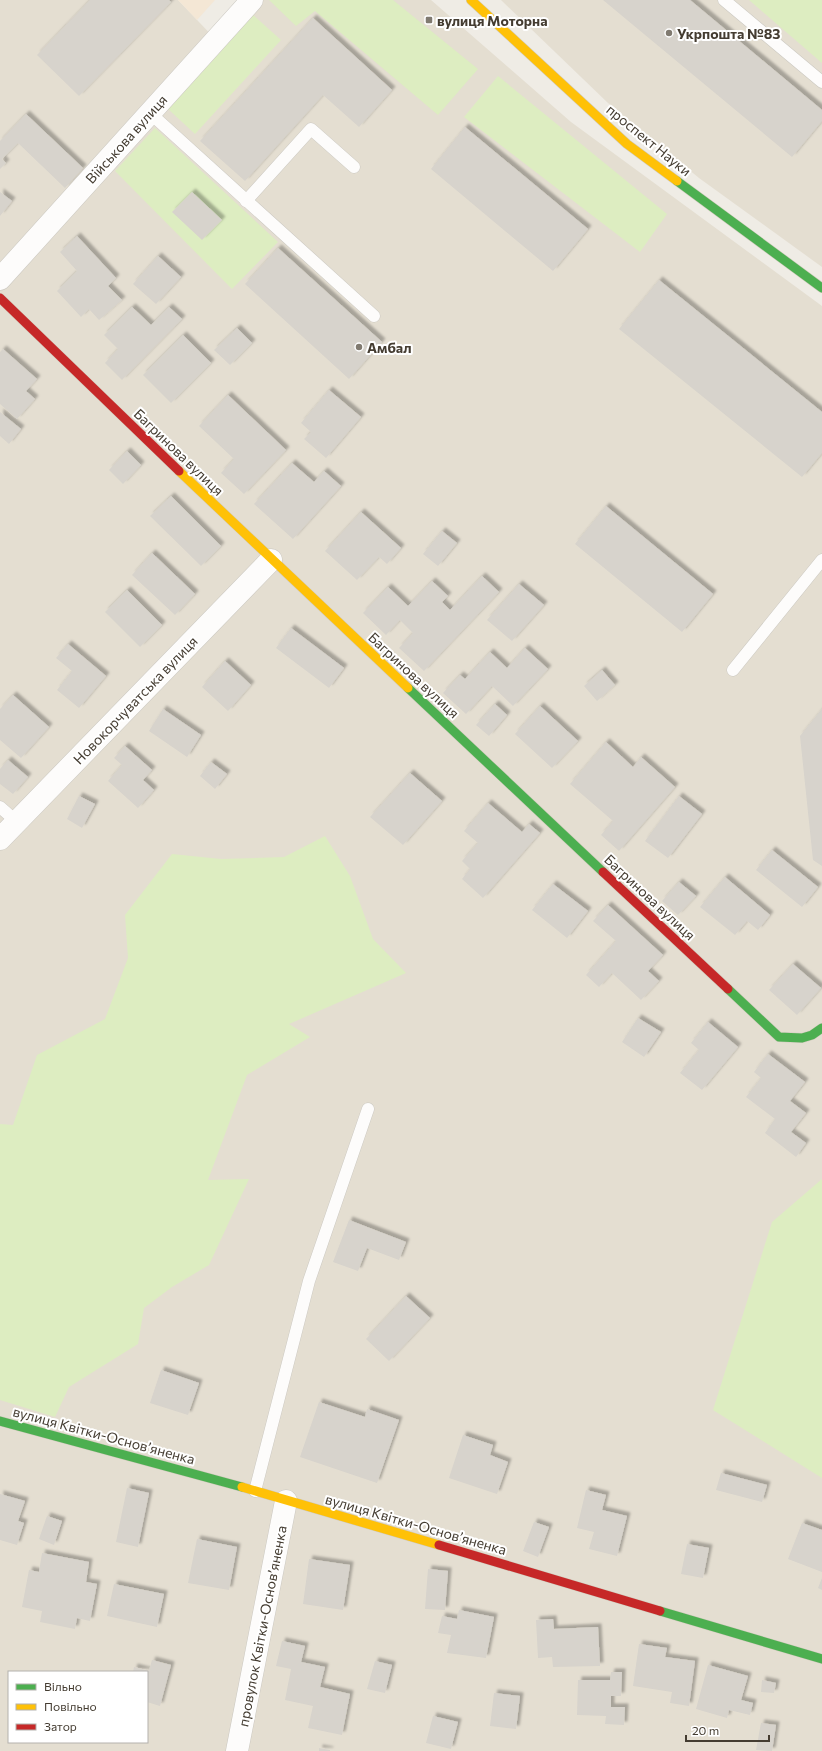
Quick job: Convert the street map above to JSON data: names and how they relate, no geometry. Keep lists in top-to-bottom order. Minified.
{"streets":{"street":["Військова вулиця","проспект Науки","Багринова вулиця","Новокорчуватська вулиця","вулиця Квітки-Основ’яненка","провулок Квітки-Основʼяненка"]},"crossings":[["Багринова вулиця","Новокорчуватська вулиця"],["вулиця Квітки-Основ’яненка","провулок Квітки-Основʼяненка"]],"places":{"transit":["вулиця Моторна"],"other":["Укрпошта №83","Амбал"]},"legend":["Вільно","Повільно","Затор"],"scale_bar":"20 m"}
